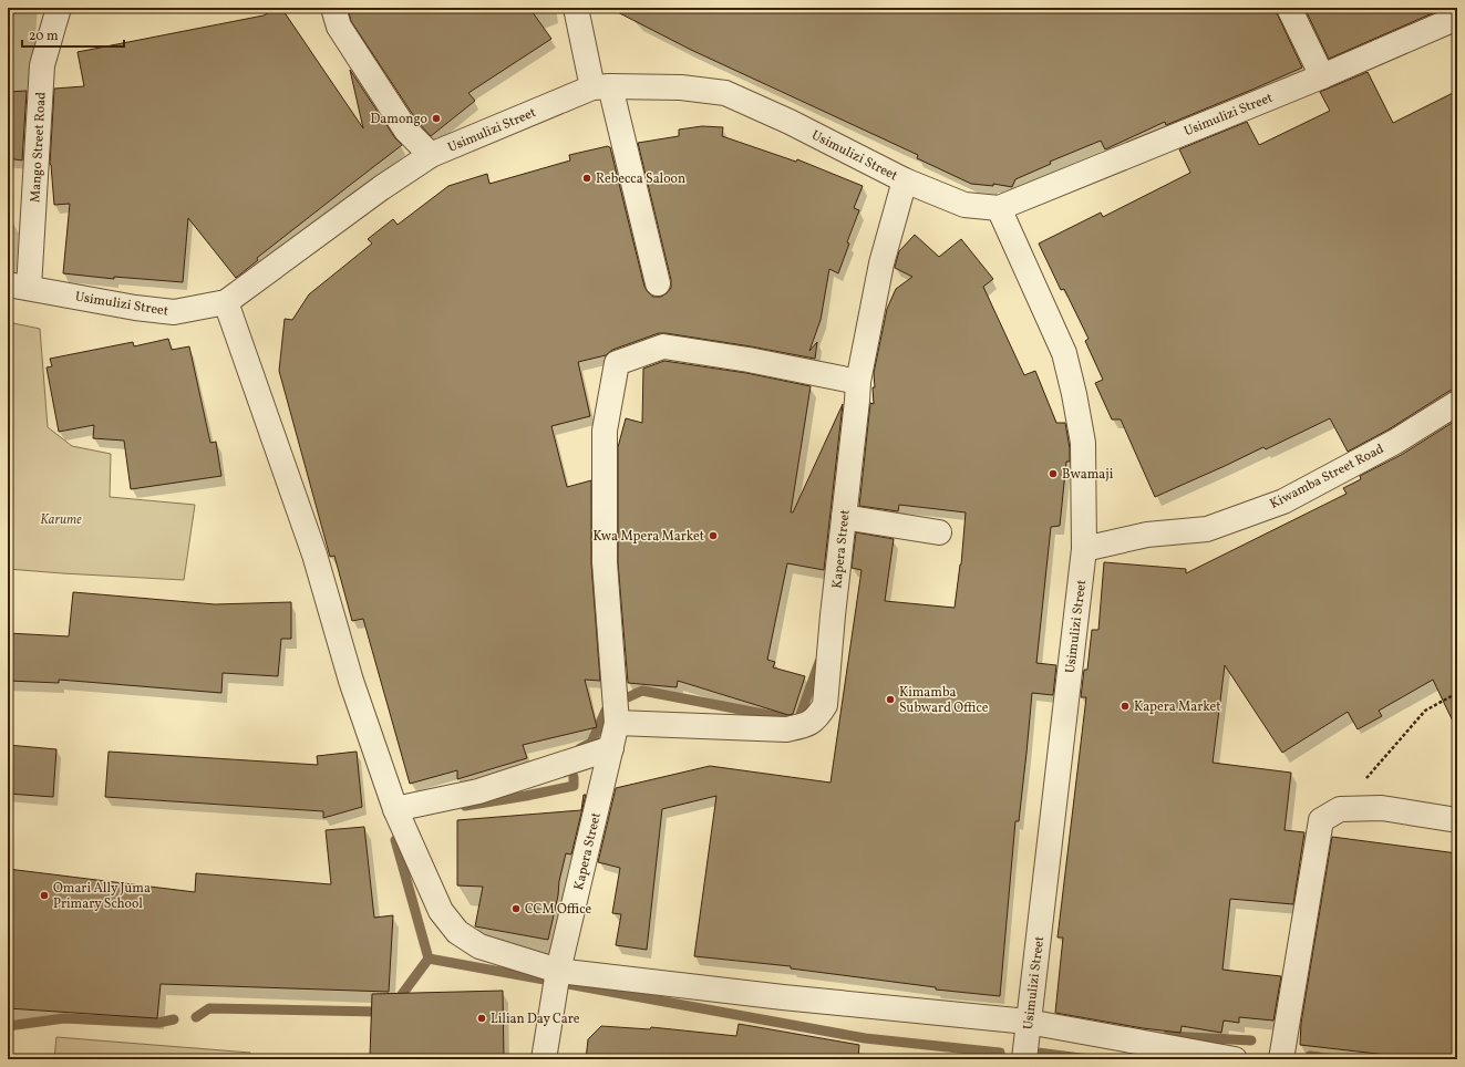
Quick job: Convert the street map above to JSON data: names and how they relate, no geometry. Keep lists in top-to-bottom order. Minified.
{"streets":{"street":["Usimulizi Street","Mango Street Road","Kiwamba Street Road","Kapera Street"]},"crossings":[["Usimulizi Street","Mango Street Road"],["Usimulizi Street","Kiwamba Street Road"],["Usimulizi Street","Kapera Street"]],"parks":["Karume"],"places":["Damongo","Rebecca Saloon","Bwamaji","Kwa Mpera Market","Kimamba Subward Office","Kapera Market","Omari Ally Juma Primary School","CCM Office","Lilian Day Care"],"scale_bar":"20 m"}
